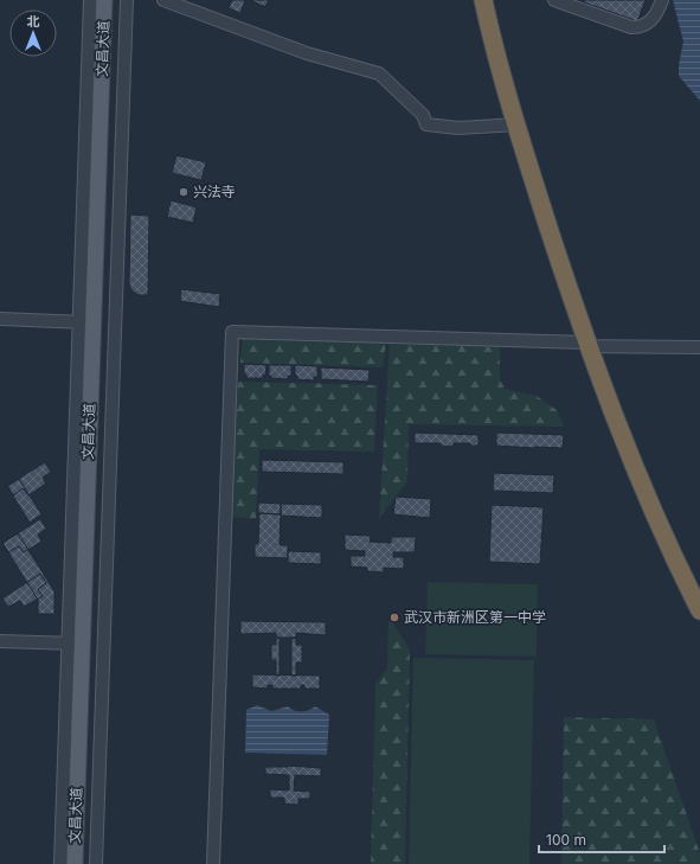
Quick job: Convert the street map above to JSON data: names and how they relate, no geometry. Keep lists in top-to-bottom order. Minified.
{"streets":{"main road":["文昌大道"]},"places":["兴法寺","武汉市新洲区第一中学"],"scale_bar":"100 m","north":"top"}
